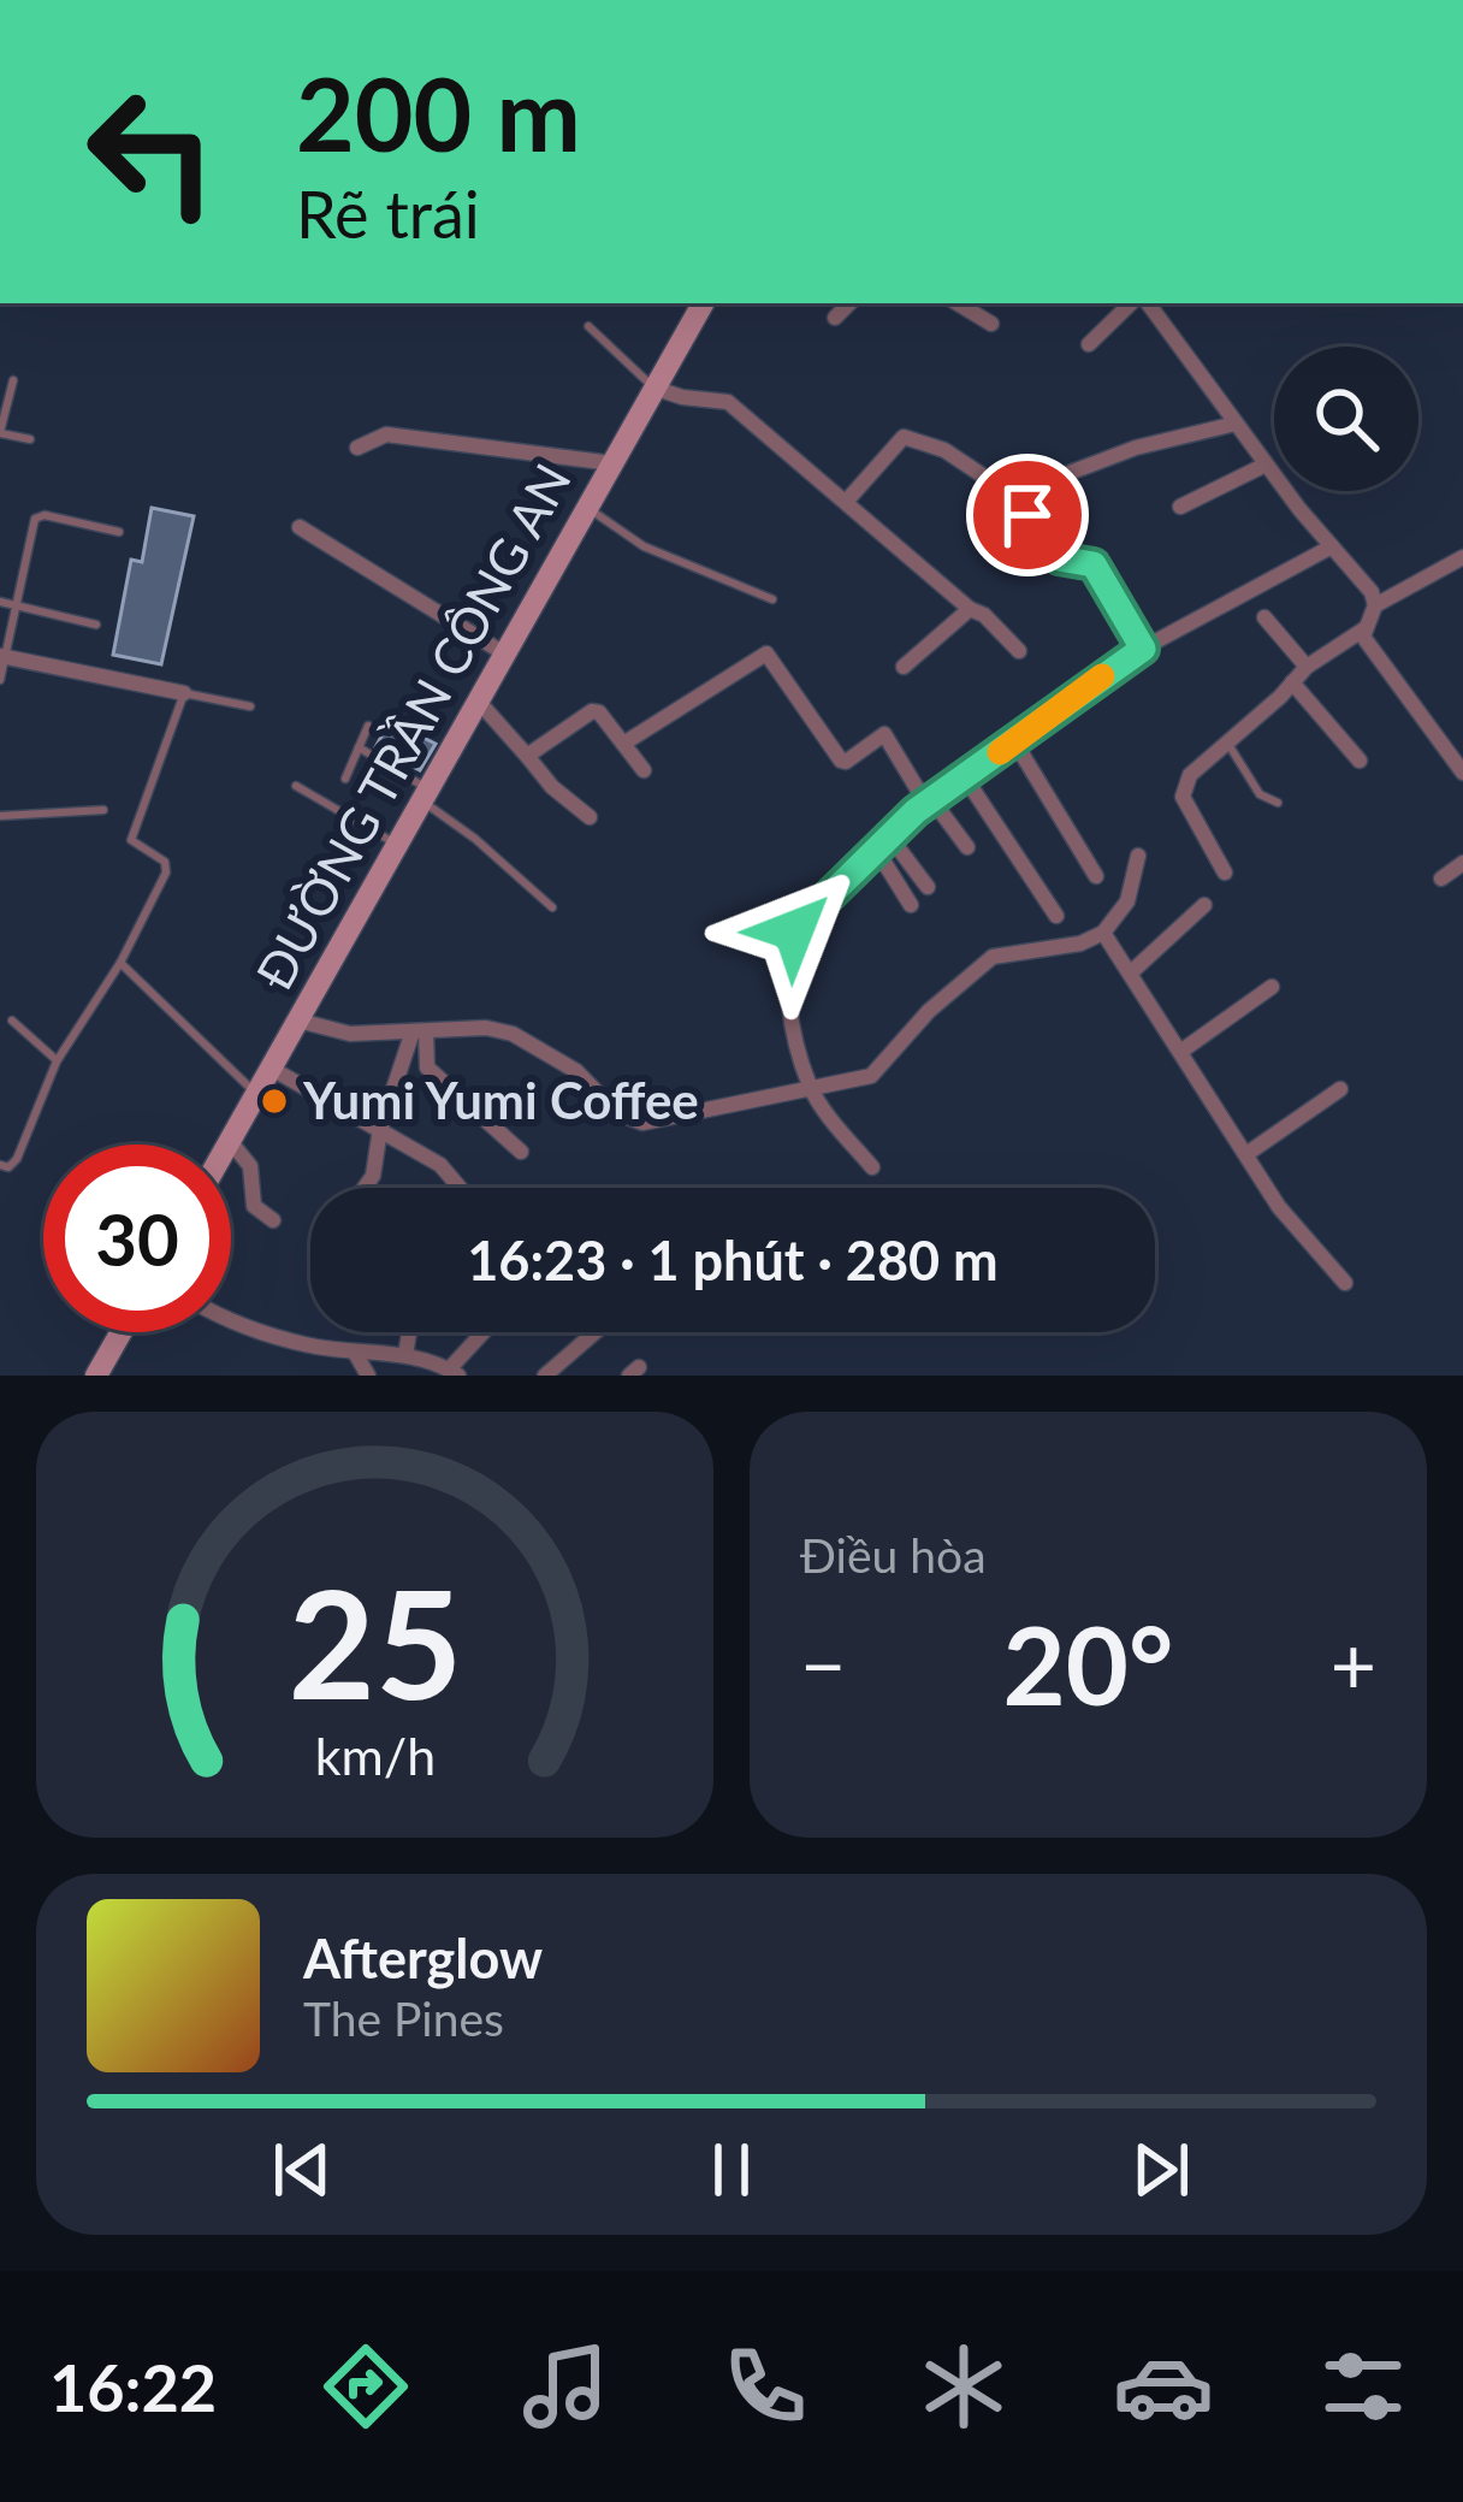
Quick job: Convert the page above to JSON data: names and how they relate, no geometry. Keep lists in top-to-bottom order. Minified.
{"streets":{"main road":["ĐƯỜNG TRẦN CÔNG AN"]},"places":["Yumi Yumi Coffee"],"page":{"turn":["200 m","Rẽ trái"],"limit":"30","trip":"16:23 · 1 phút · 280 m","tile":"Điều hòa","heat":["−","20°","+"],"song":["Afterglow","The Pines"],"tabs":"16:22","gauge":["25","km/h"]}}
